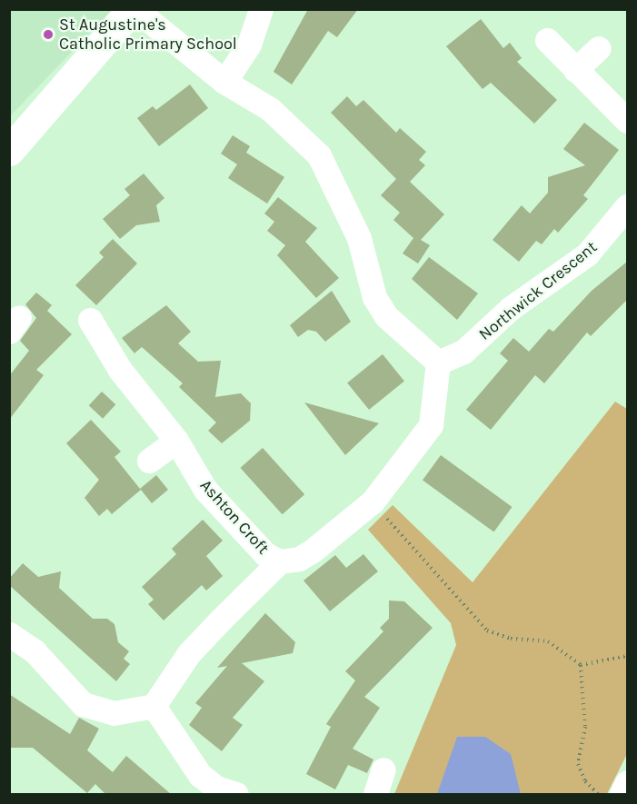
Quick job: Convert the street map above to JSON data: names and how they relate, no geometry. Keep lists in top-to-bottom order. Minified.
{"streets":{"street":["Northwick Crescent","Ashton Croft"]},"places":["St Augustine's Catholic Primary School"]}
